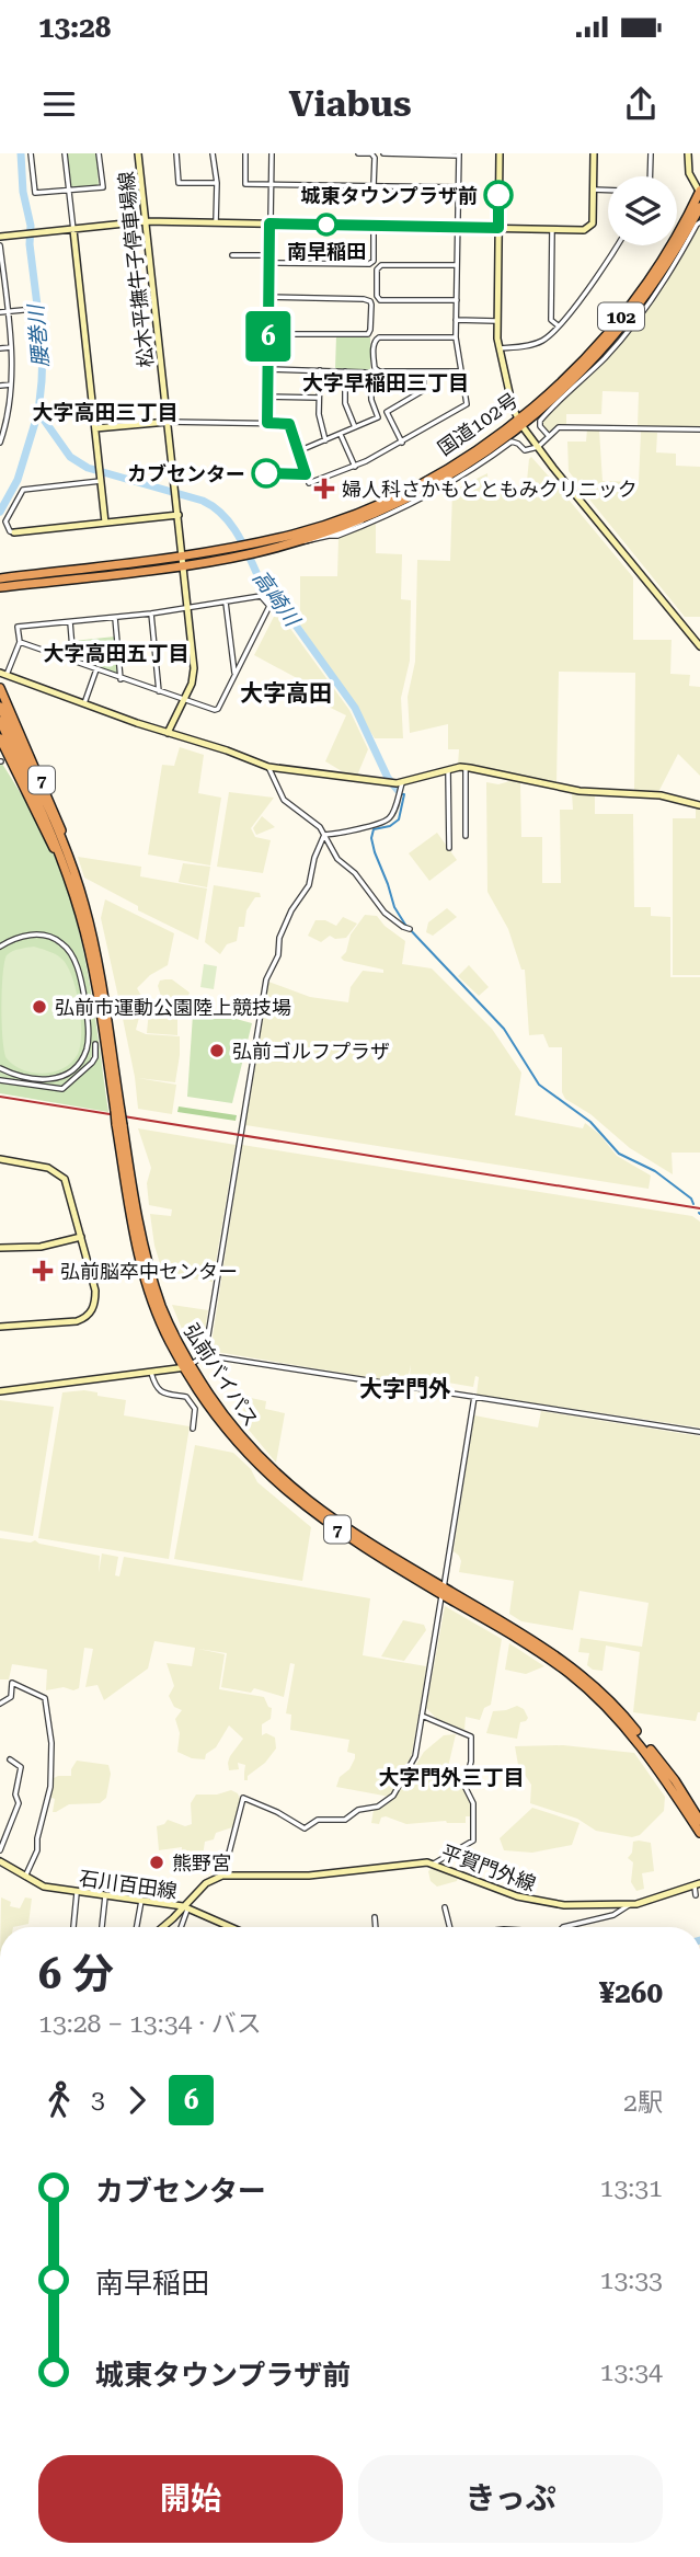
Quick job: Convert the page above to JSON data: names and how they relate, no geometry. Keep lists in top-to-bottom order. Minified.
{"streets":{"highway":["102","国道102号","7","弘前バイパス"],"street":["松木平撫牛子停車場線","平賀門外線","石川百田線"]},"crossings":[["松木平撫牛子停車場線","国道102号"],["7","弘前バイパス"]],"districts":["大字早稲田三丁目","大字高田三丁目","大字高田五丁目","大字高田","大字門外","大字門外三丁目"],"water":["腰巻川","高崎川"],"places":{"other":["城東タウンプラザ前","南早稲田","カブセンター","弘前市運動公園陸上競技場","弘前ゴルフプラザ","熊野宮"],"health":["婦人科さかもとともみクリニック","弘前脳卒中センター"]},"lines":["bus line 6"],"page":{"status":"13:28","header":"Viabus","on_map":"6","heading":["6 分","13:28 – 13:34 · バス","¥260"],"legs":["3","6","2駅"],"list":[{"name":"カブセンター","value":"13:31"},{"name":"南早稲田","value":"13:33"},{"name":"城東タウンプラザ前","value":"13:34"}],"buttons":["開始","きっぷ"]}}
